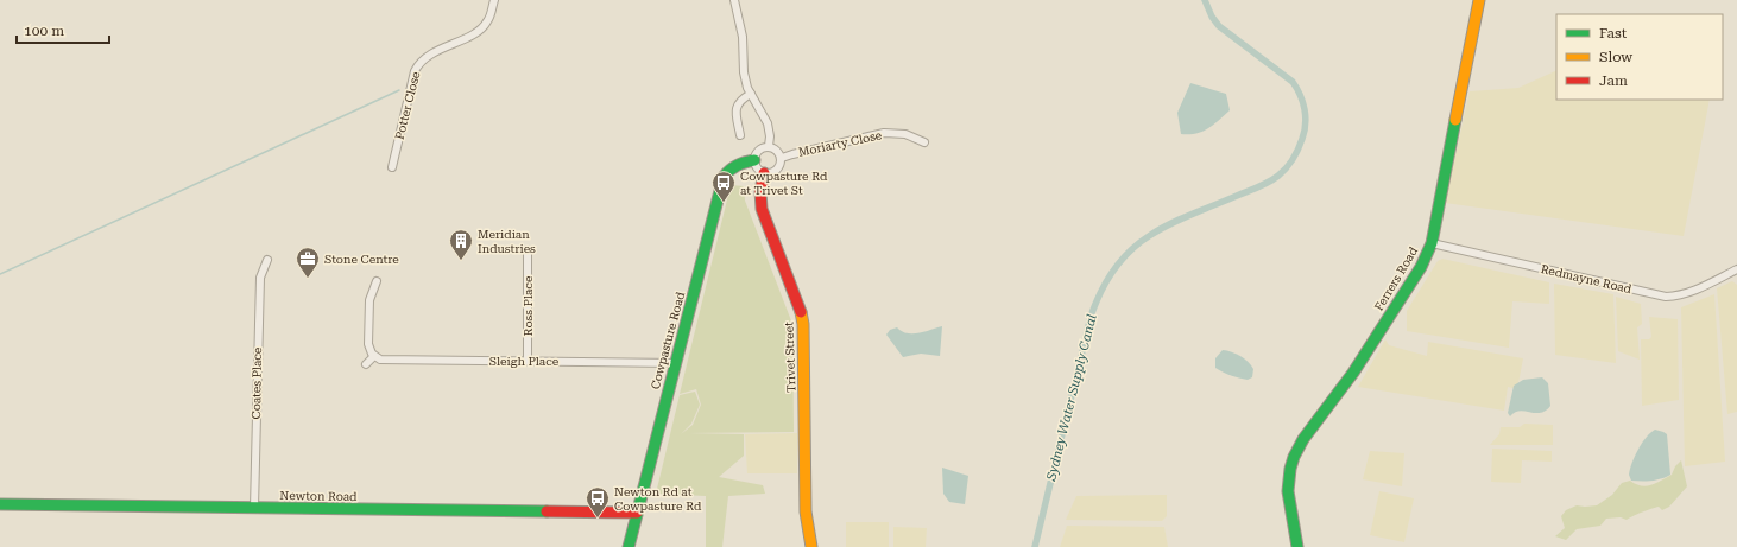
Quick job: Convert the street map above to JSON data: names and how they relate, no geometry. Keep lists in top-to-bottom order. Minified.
{"streets":{"street":["Potter Close","Moriarty Close","Ferrers Road","Redmayne Road","Ross Place","Cowpasture Road","Trivet Street","Sleigh Place","Coates Place","Newton Road"]},"crossings":[["Moriarty Close","Cowpasture Road"],["Moriarty Close","Trivet Street"],["Ferrers Road","Redmayne Road"],["Ross Place","Sleigh Place"],["Cowpasture Road","Trivet Street"],["Cowpasture Road","Sleigh Place"],["Cowpasture Road","Newton Road"],["Coates Place","Newton Road"]],"water":["Sydney Water Supply Canal"],"places":{"bus stop":["Cowpasture Rd at Trivet St","Newton Rd at Cowpasture Rd"],"building":["Meridian Industries"],"office":["Stone Centre"]},"legend":["Fast","Slow","Jam"],"scale_bar":"100 m"}
